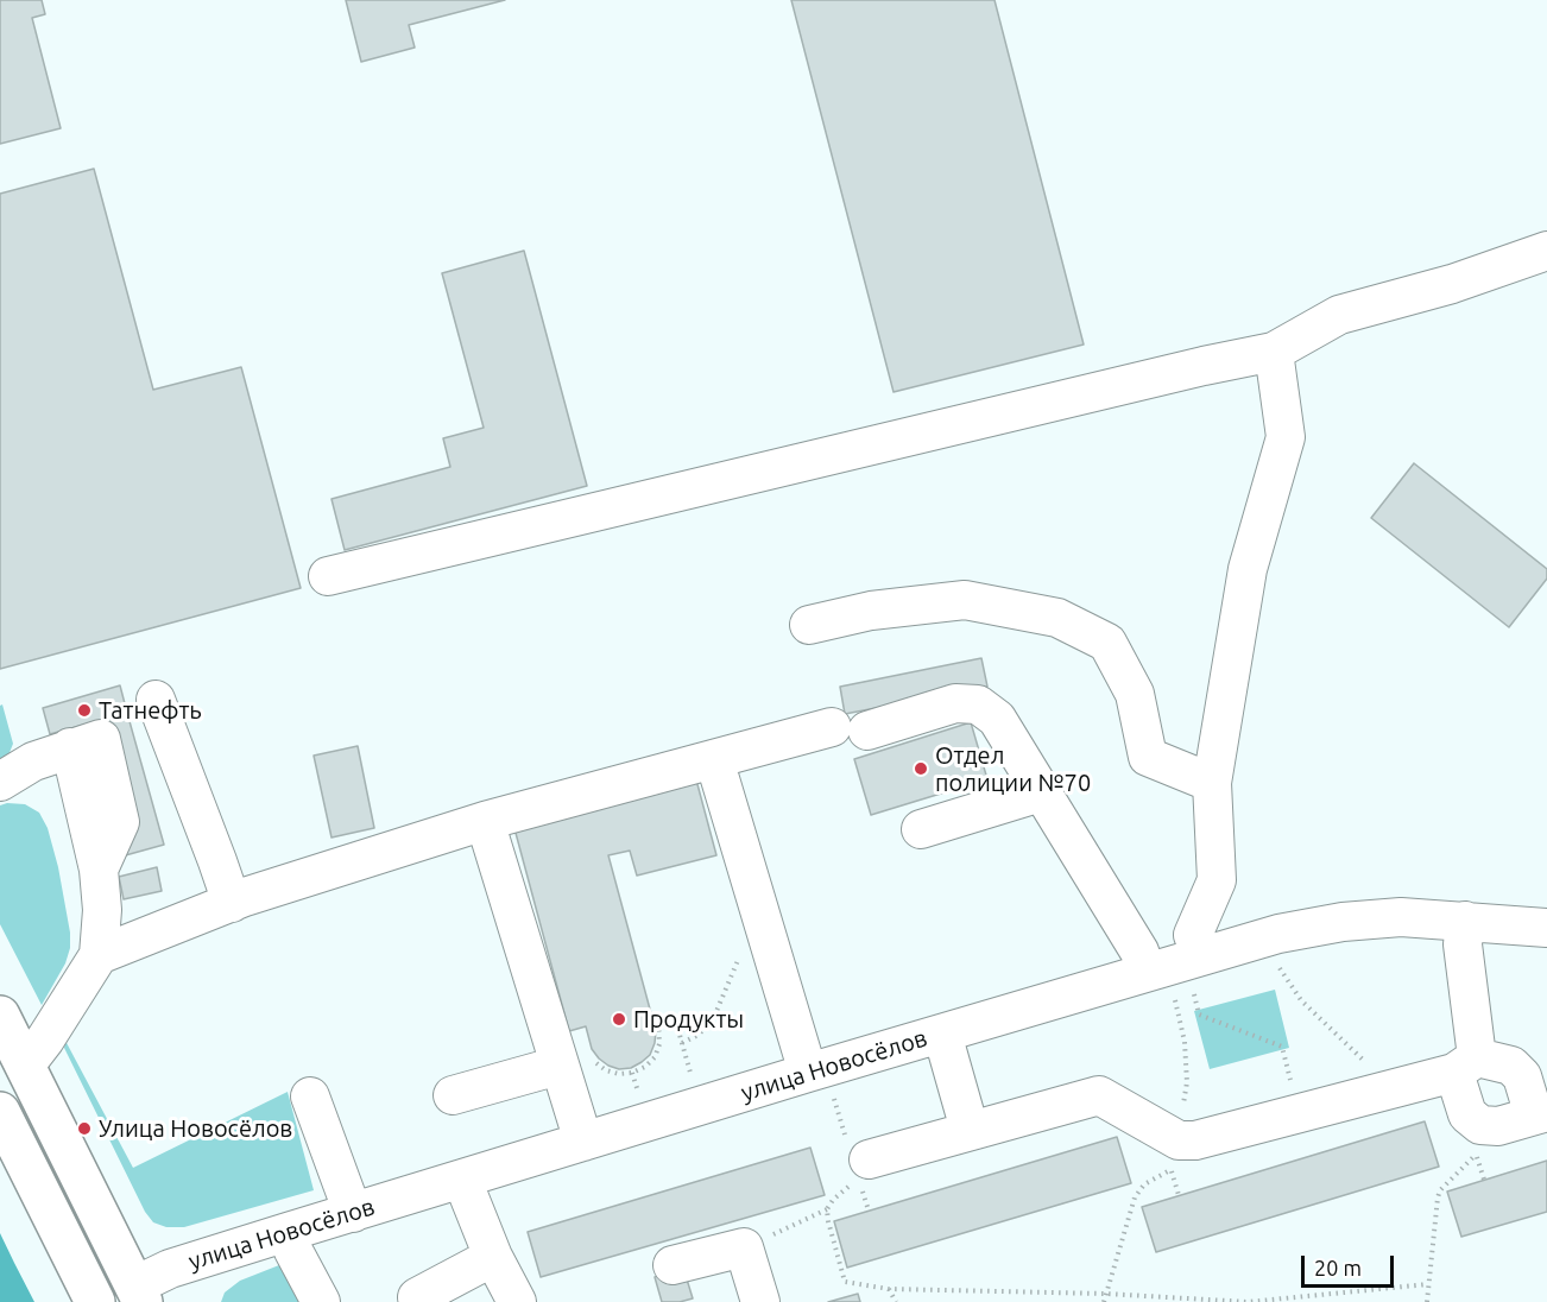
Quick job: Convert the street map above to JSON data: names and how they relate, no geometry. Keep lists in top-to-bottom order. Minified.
{"streets":{"street":["улица Новосёлов"]},"places":["Татнефть","Отдел полиции №70","Продукты","Улица Новосёлов"],"scale_bar":"20 m"}
